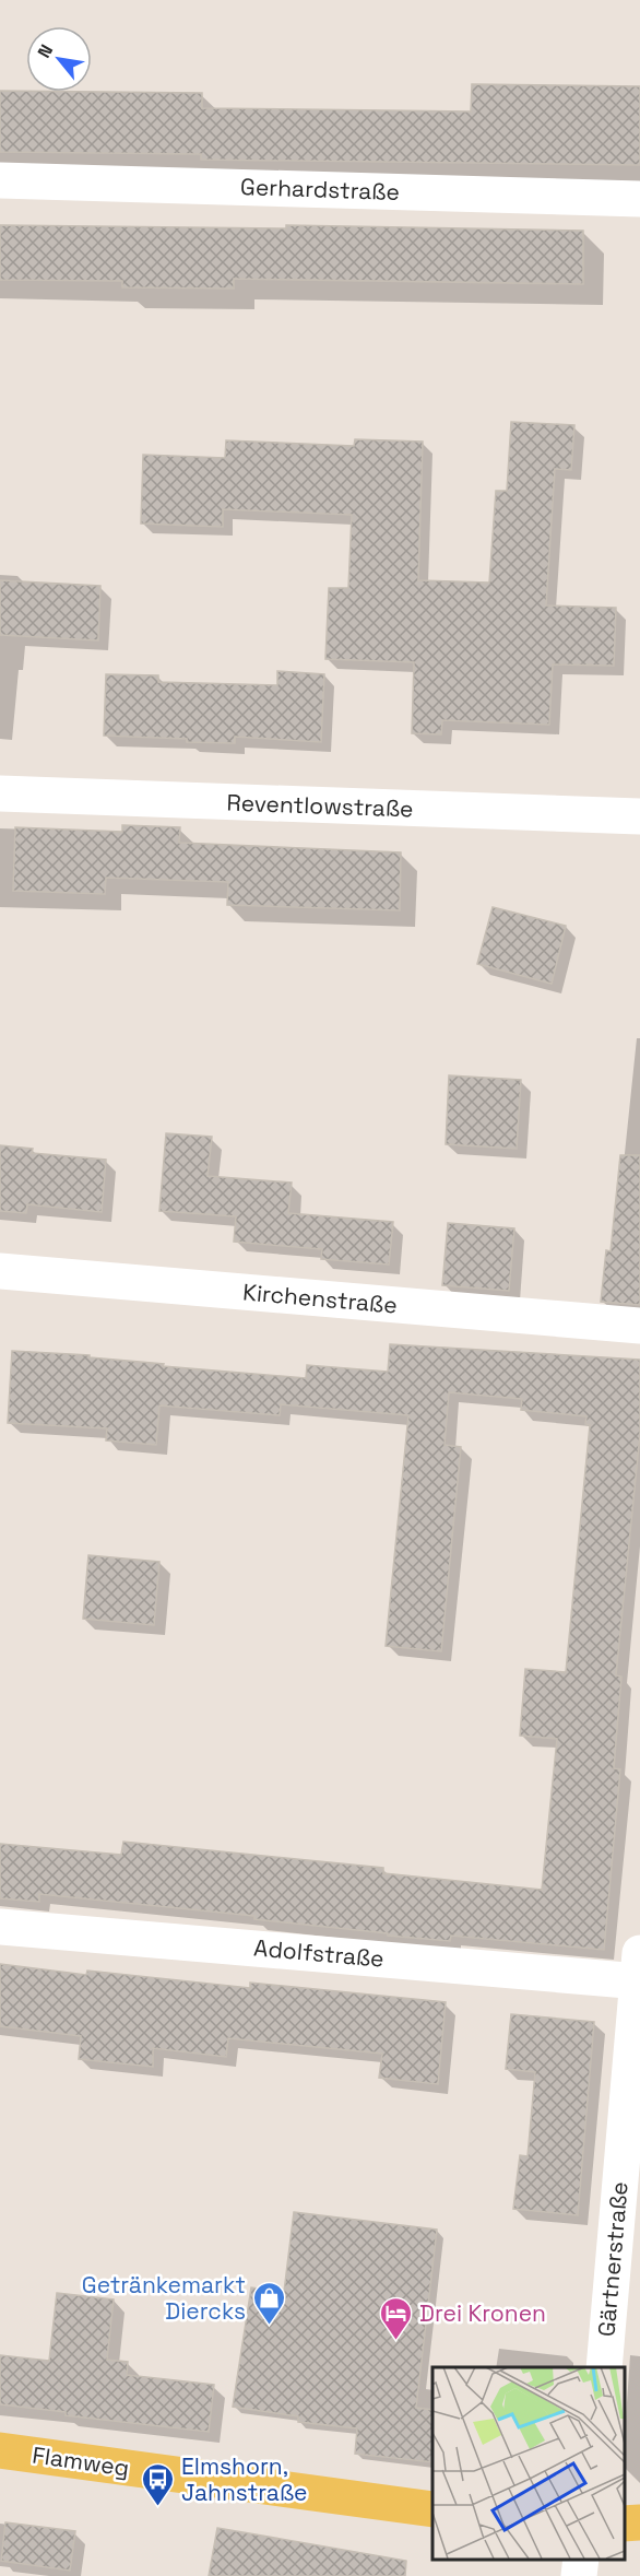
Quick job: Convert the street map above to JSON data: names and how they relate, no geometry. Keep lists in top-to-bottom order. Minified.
{"streets":{"main road":["Flamweg"],"street":["Gerhardstraße","Reventlowstraße","Kirchenstraße","Adolfstraße","Gärtnerstraße"]},"crossings":[["Adolfstraße","Gärtnerstraße"]],"places":{"shop":["Getränkemarkt Diercks"],"hotel":["Drei Kronen"],"bus stop":["Elmshorn, Jahnstraße"]},"north":"top left"}
